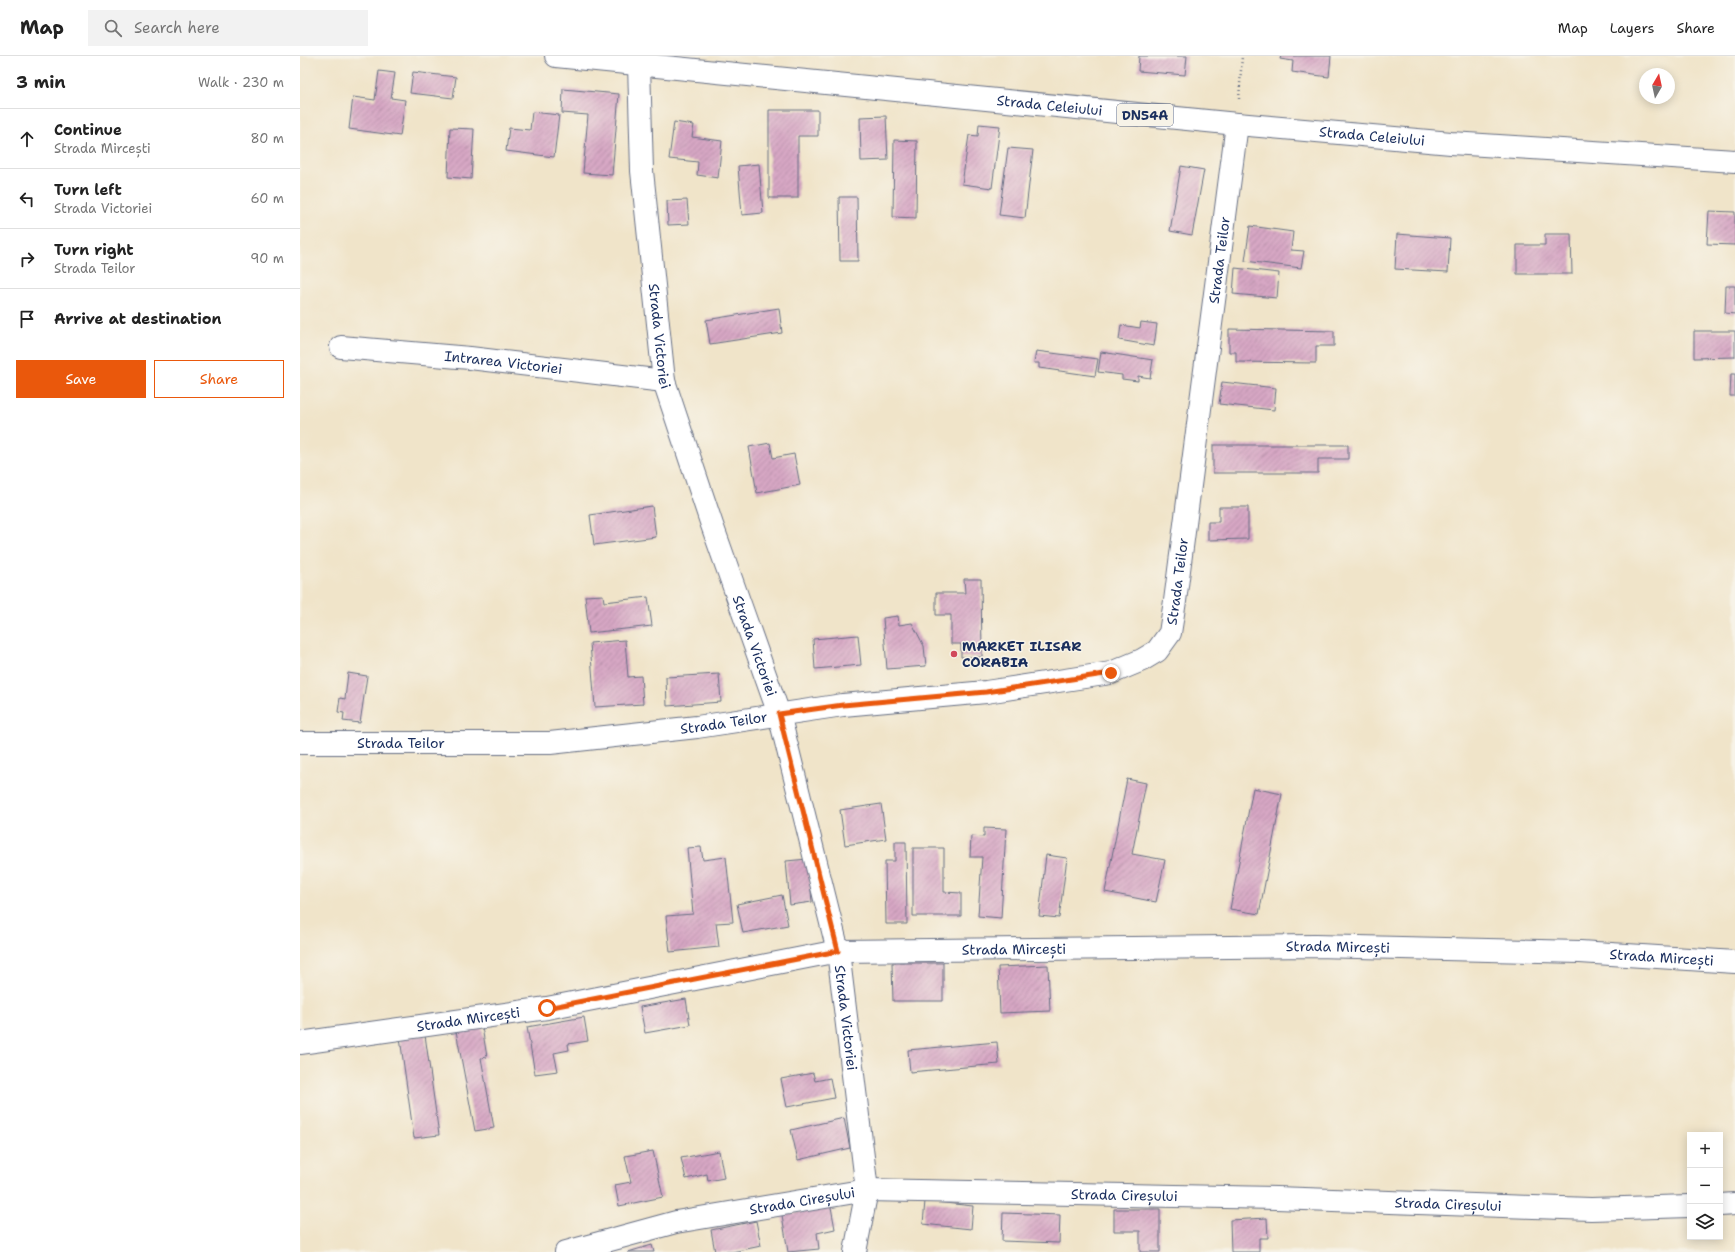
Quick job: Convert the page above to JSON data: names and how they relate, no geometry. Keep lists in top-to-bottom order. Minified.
{"streets":{"street":["Strada Celeiului","DN54A","Strada Teilor","Strada Victoriei","Intrarea Victoriei","Strada Mircești","Strada Cireșului"]},"crossings":[["Strada Celeiului","Strada Teilor"],["Strada Celeiului","Strada Victoriei"],["Strada Teilor","Strada Victoriei"],["Strada Victoriei","Intrarea Victoriei"],["Strada Victoriei","Strada Mircești"],["Strada Victoriei","Strada Cireșului"]],"places":["MARKET ILISAR CORABIA"],"north":"top","page":{"header":"Map","search":"Search here","nav":["Map","Layers","Share"],"heading":["3 min","Walk · 230 m"],"list":[["Continue","Strada Mircești","80 m"],["Turn left","Strada Victoriei","60 m"],["Turn right","Strada Teilor","90 m"],"Arrive at destination"],"buttons":["Save","Share"],"map_buttons":["+","−"]}}
